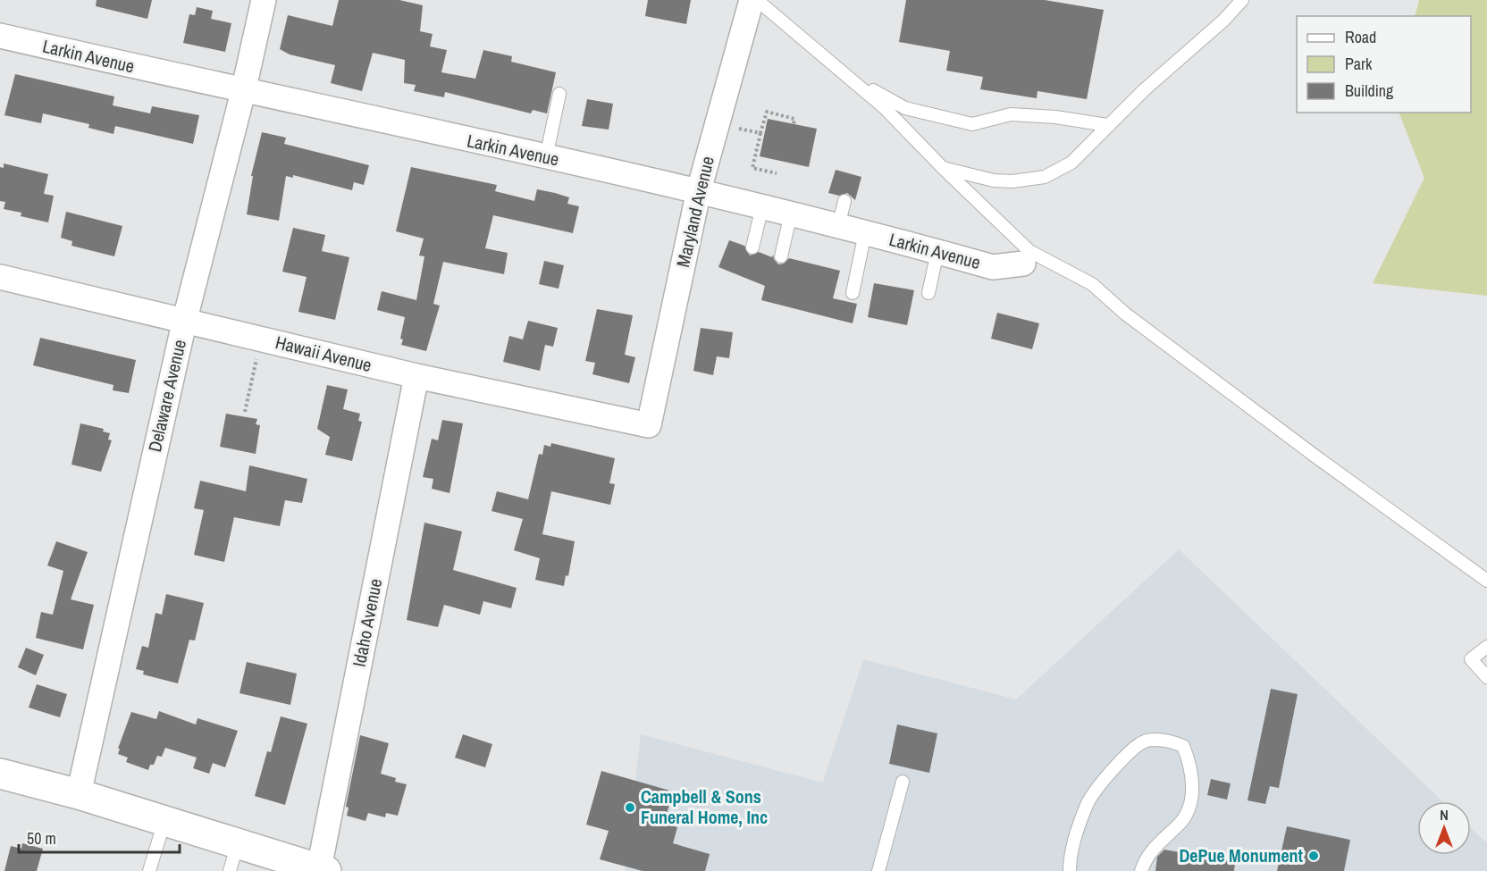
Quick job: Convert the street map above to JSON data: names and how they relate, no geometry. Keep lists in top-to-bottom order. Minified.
{"streets":{"street":["Larkin Avenue","Maryland Avenue","Hawaii Avenue","Delaware Avenue","Idaho Avenue"]},"crossings":[["Larkin Avenue","Maryland Avenue"],["Larkin Avenue","Delaware Avenue"],["Maryland Avenue","Hawaii Avenue"],["Hawaii Avenue","Delaware Avenue"],["Hawaii Avenue","Idaho Avenue"]],"places":["Campbell & Sons Funeral Home, Inc","DePue Monument"],"legend":["Road","Park","Building"],"scale_bar":"50 m","north":"top"}
